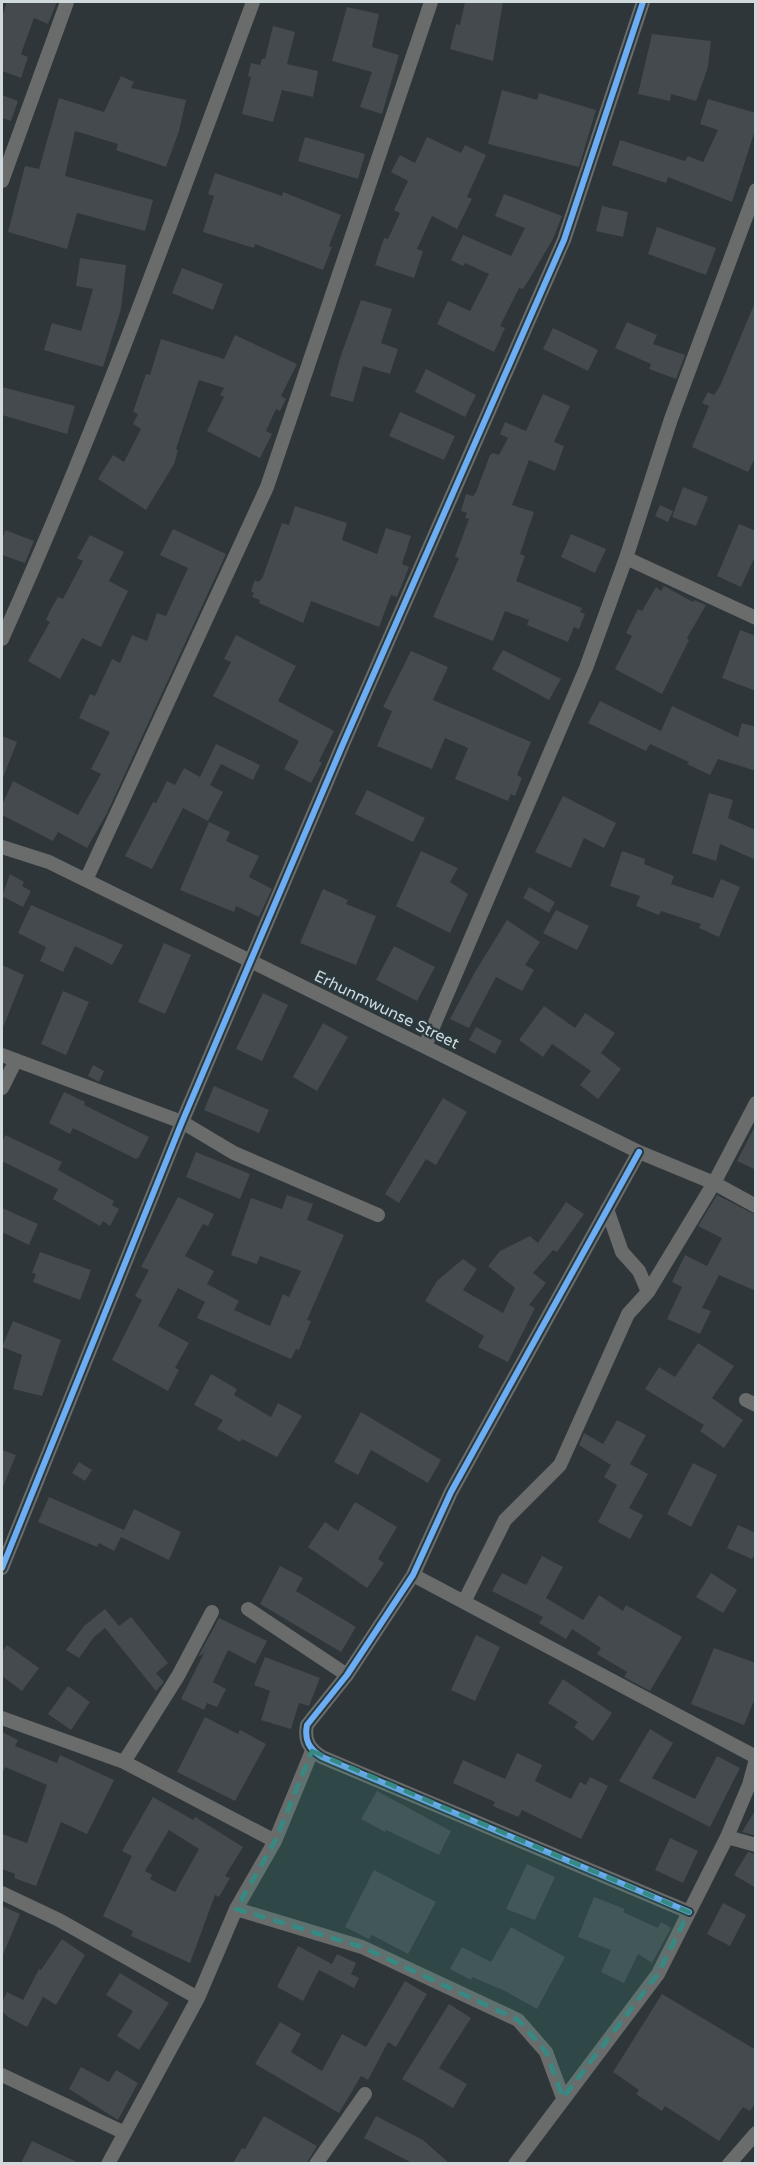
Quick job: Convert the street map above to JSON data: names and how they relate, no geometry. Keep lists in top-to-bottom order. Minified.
{"streets":{"street":["Erhunmwunse Street"]}}
